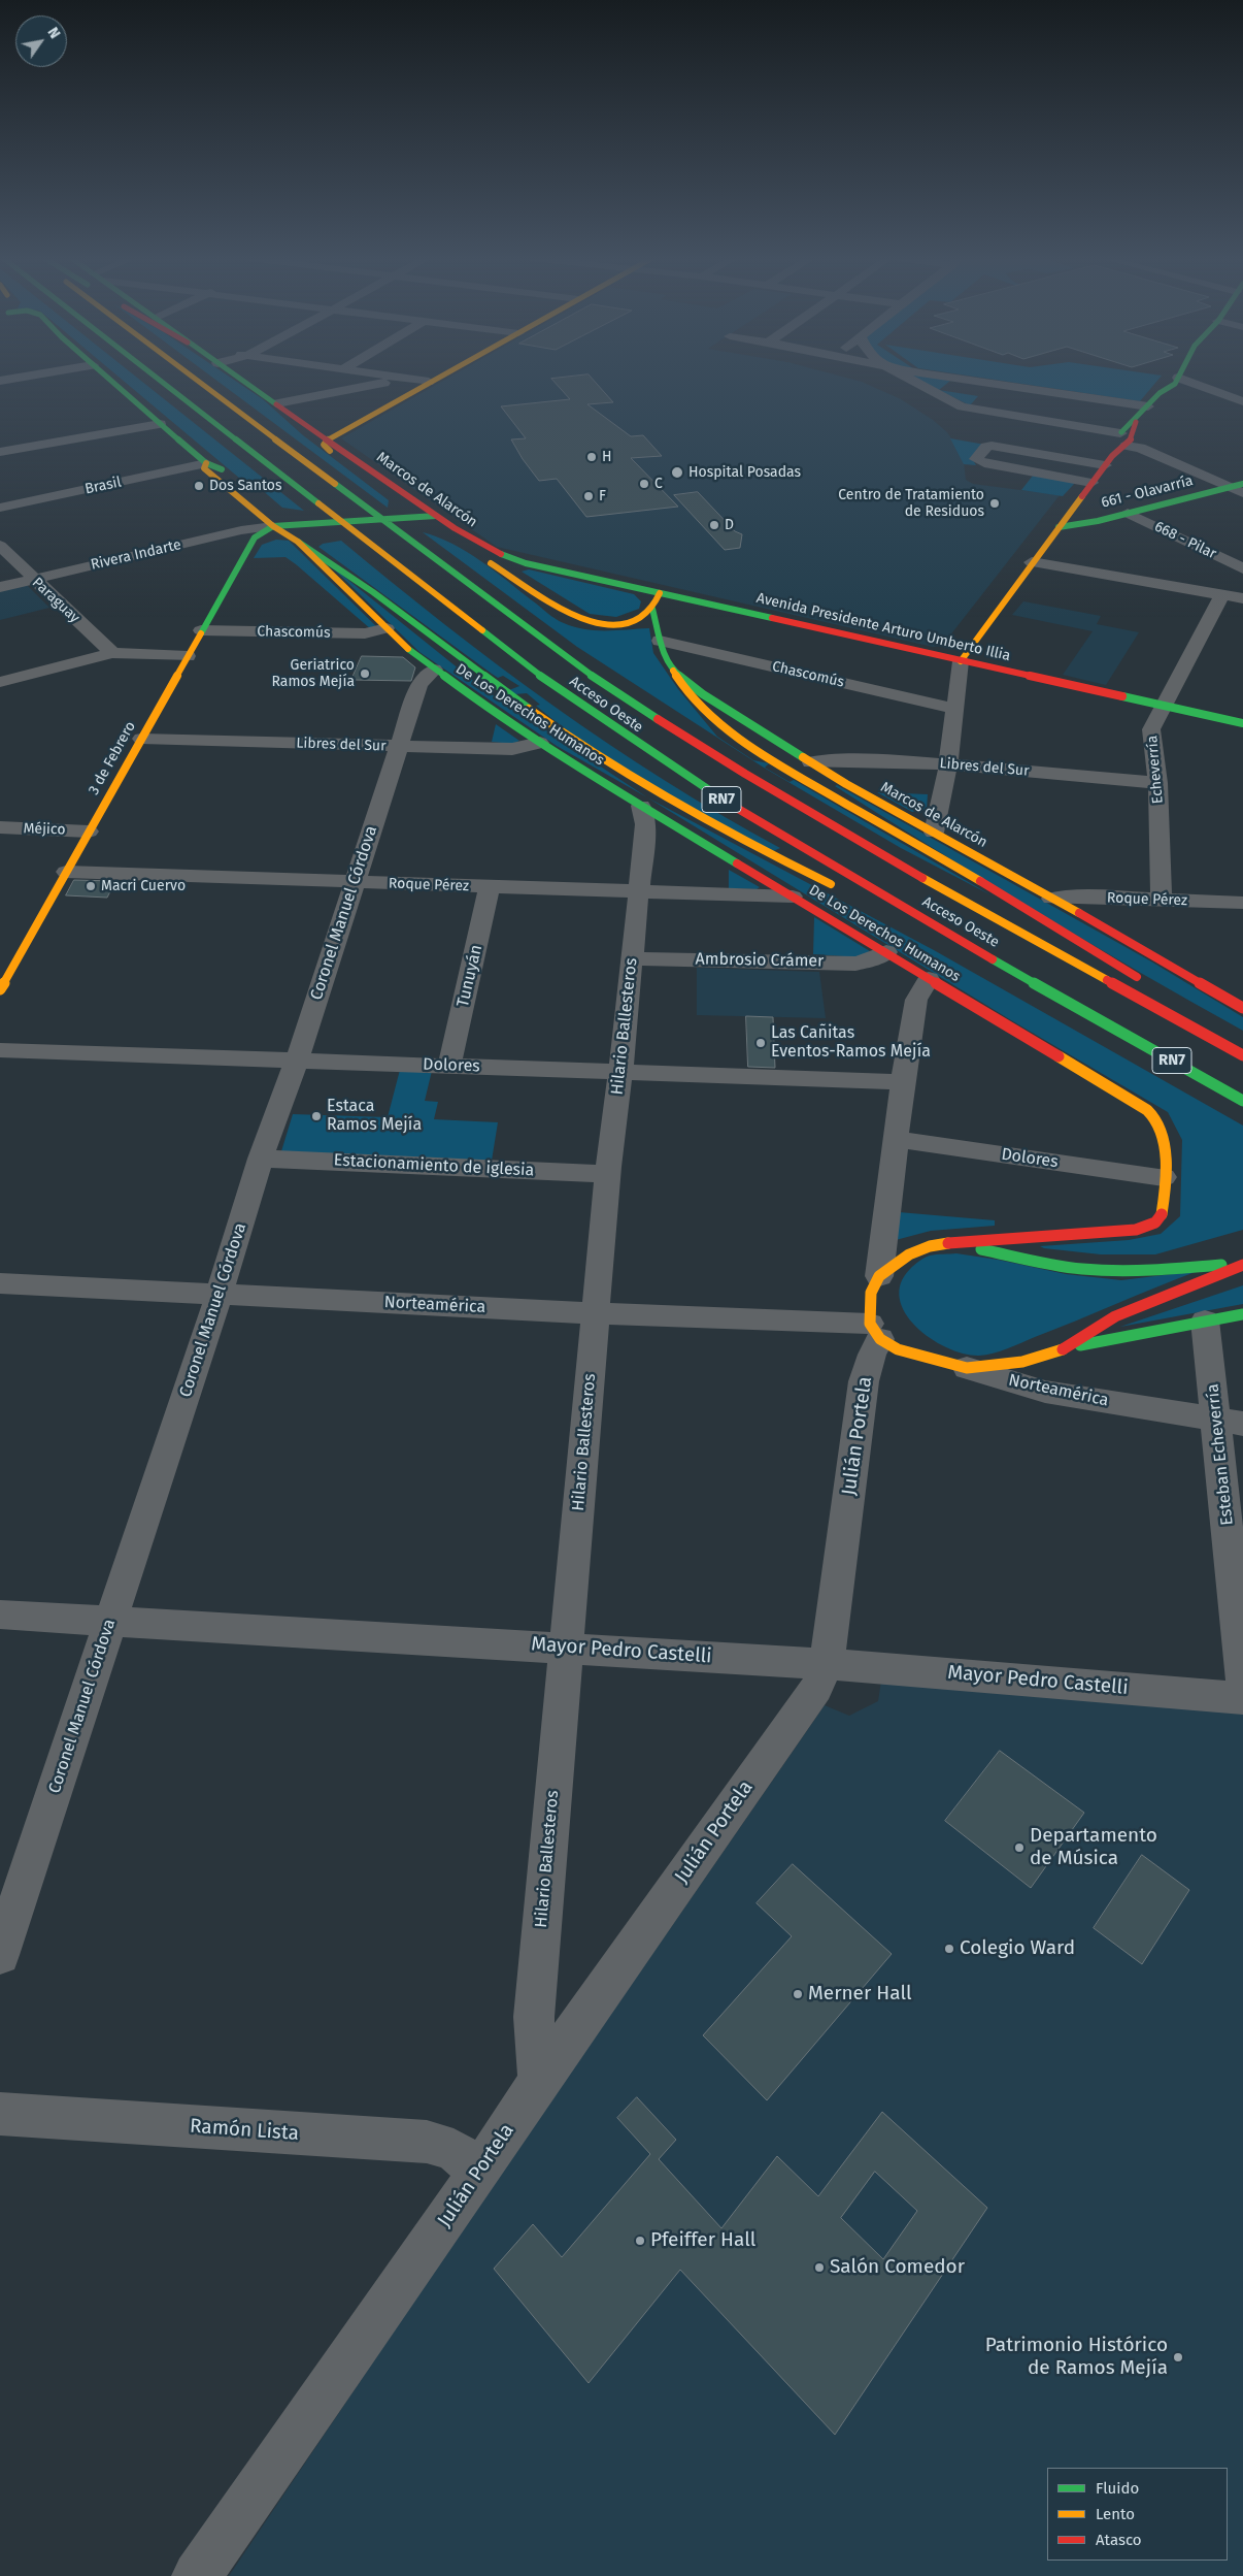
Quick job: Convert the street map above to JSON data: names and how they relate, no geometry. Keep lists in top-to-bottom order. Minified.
{"streets":{"main road":["Marcos de Alarcón","661 - Olavarría","Avenida Presidente Arturo Umberto Illia","Acceso Oeste","De Los Derechos Humanos","3 de Febrero","RN7","Norteamérica","Julián Portela"],"street":["Brasil","668 - Pilar","Rivera Indarte","Paraguay","Chascomús","Libres del Sur","Echeverría","Méjico","Roque Pérez","Coronel Manuel Córdova","Ambrosio Crámer","Tunuyán","Hilario Ballesteros","Dolores","Estacionamiento de iglesia","Esteban Echeverría","Mayor Pedro Castelli","Ramón Lista"]},"crossings":[["Brasil","De Los Derechos Humanos"],["Marcos de Alarcón","Avenida Presidente Arturo Umberto Illia"],["Marcos de Alarcón","Chascomús"],["Marcos de Alarcón","Libres del Sur"],["Marcos de Alarcón","3 de Febrero"],["Marcos de Alarcón","Roque Pérez"],["661 - Olavarría","668 - Pilar"],["Rivera Indarte","Paraguay"],["Rivera Indarte","De Los Derechos Humanos"],["Rivera Indarte","3 de Febrero"],["Avenida Presidente Arturo Umberto Illia","Echeverría"],["Chascomús","De Los Derechos Humanos"],["Chascomús","3 de Febrero"],["De Los Derechos Humanos","Libres del Sur"],["De Los Derechos Humanos","3 de Febrero"],["De Los Derechos Humanos","Roque Pérez"],["De Los Derechos Humanos","Coronel Manuel Córdova"],["De Los Derechos Humanos","Ambrosio Crámer"],["De Los Derechos Humanos","Hilario Ballesteros"],["De Los Derechos Humanos","Dolores"],["De Los Derechos Humanos","Julián Portela"],["Libres del Sur","3 de Febrero"],["Libres del Sur","Echeverría"],["Libres del Sur","Coronel Manuel Córdova"],["3 de Febrero","Méjico"],["3 de Febrero","Roque Pérez"],["Echeverría","Roque Pérez"],["Roque Pérez","Coronel Manuel Córdova"],["Roque Pérez","Tunuyán"],["Roque Pérez","Hilario Ballesteros"],["Coronel Manuel Córdova","Dolores"],["Coronel Manuel Córdova","Estacionamiento de iglesia"],["Coronel Manuel Córdova","Norteamérica"],["Coronel Manuel Córdova","Mayor Pedro Castelli"],["Ambrosio Crámer","Hilario Ballesteros"],["Tunuyán","Dolores"],["Hilario Ballesteros","Dolores"],["Hilario Ballesteros","Estacionamiento de iglesia"],["Hilario Ballesteros","Norteamérica"],["Hilario Ballesteros","Julián Portela"],["Hilario Ballesteros","Mayor Pedro Castelli"],["Dolores","Julián Portela"],["Norteamérica","Julián Portela"],["Norteamérica","Esteban Echeverría"],["Julián Portela","Mayor Pedro Castelli"],["Julián Portela","Ramón Lista"]],"places":["H","Hospital Posadas","C","Dos Santos","F","Centro de Tratamiento de Residuos","D","Geriatrico Ramos Mejía","Macri Cuervo","Las Cañitas Eventos-Ramos Mejía","Estaca Ramos Mejía","Departamento de Música","Colegio Ward","Merner Hall","Pfeiffer Hall","Salón Comedor","Patrimonio Histórico de Ramos Mejía"],"legend":["Fluido","Lento","Atasco"],"north":"top right"}
